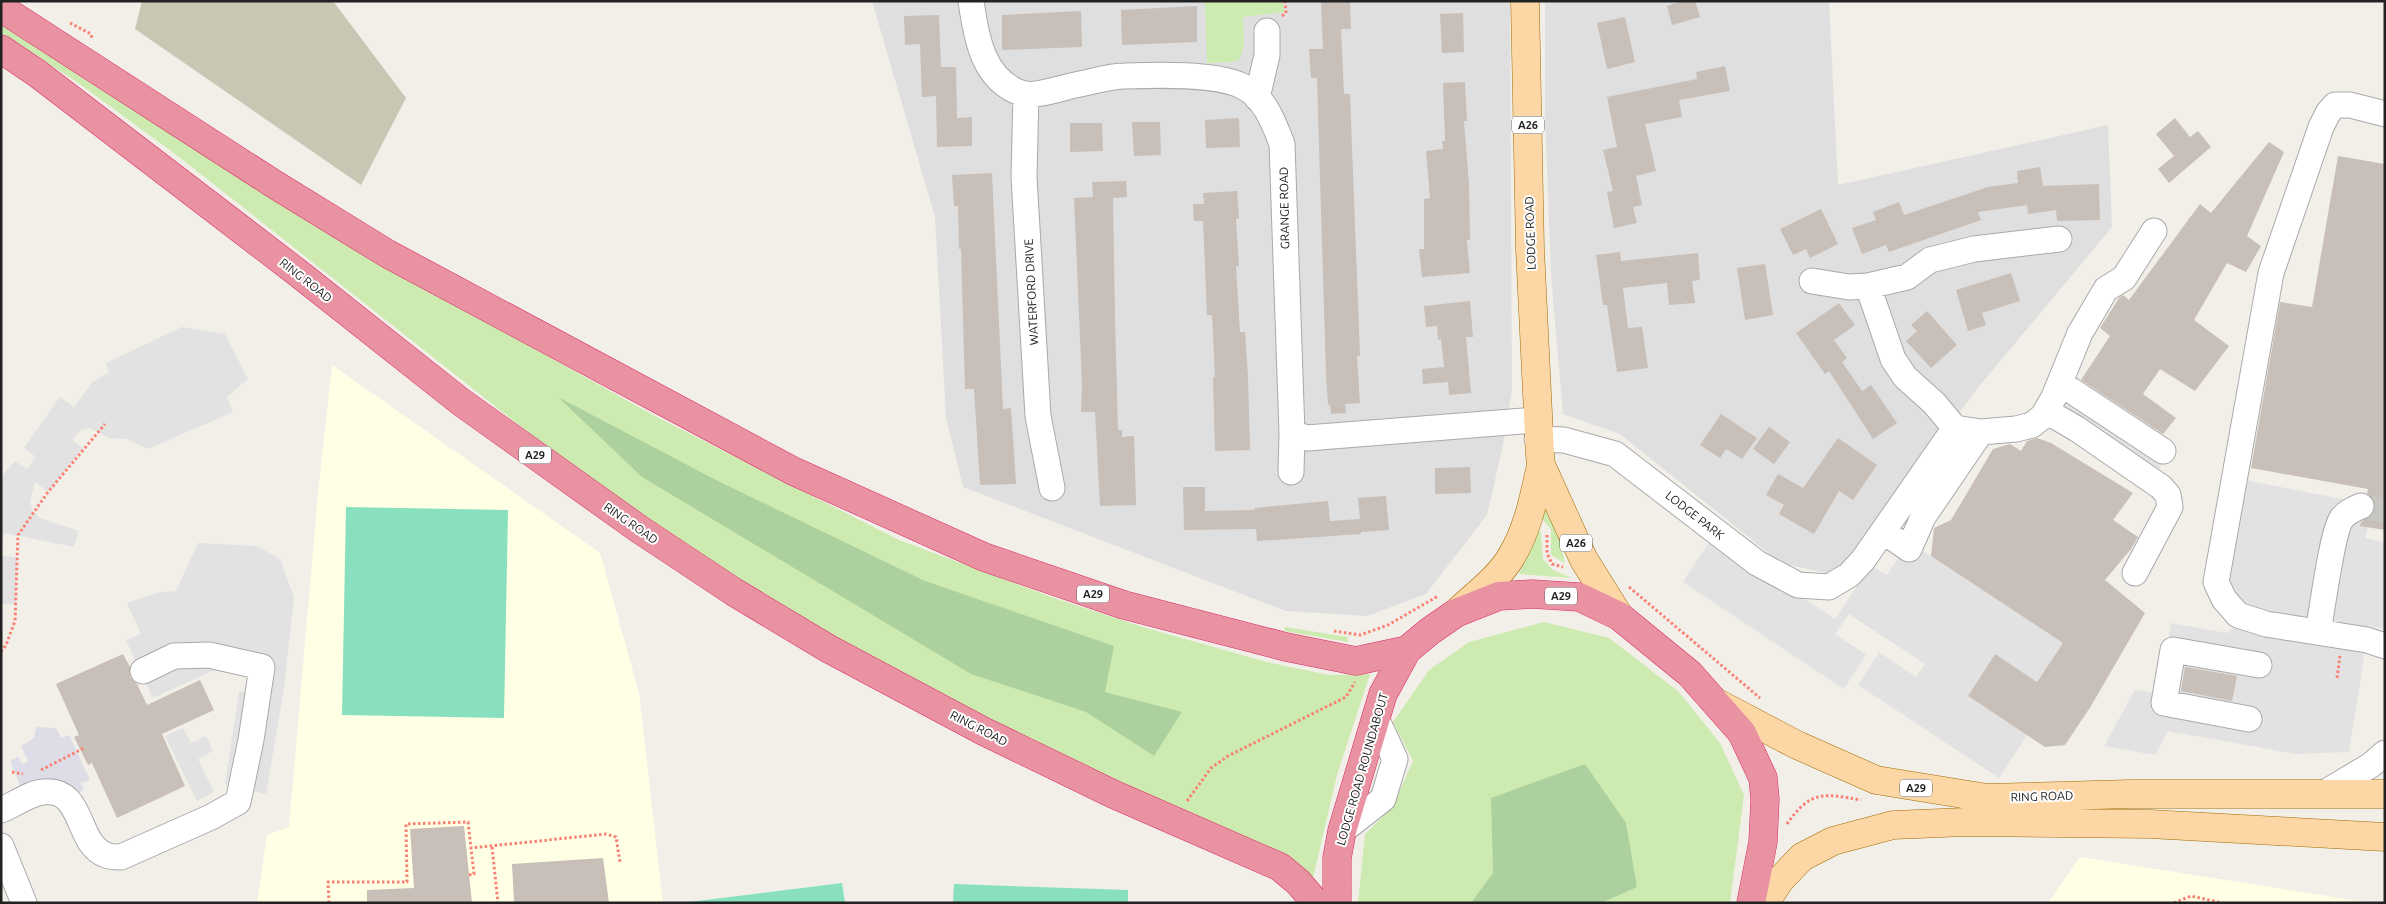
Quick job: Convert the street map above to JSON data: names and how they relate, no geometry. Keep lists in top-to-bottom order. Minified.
{"streets":{"highway":["RING ROAD","A29","LODGE ROAD ROUNDABOUT"],"main road":["A26","LODGE ROAD"],"street":["GRANGE ROAD","WATERFORD DRIVE","LODGE PARK"]},"crossings":[["GRANGE ROAD","WATERFORD DRIVE"],["LODGE ROAD","LODGE PARK"],["LODGE ROAD","LODGE ROAD ROUNDABOUT"],["RING ROAD","LODGE ROAD ROUNDABOUT"],["A29","LODGE ROAD ROUNDABOUT"]]}
